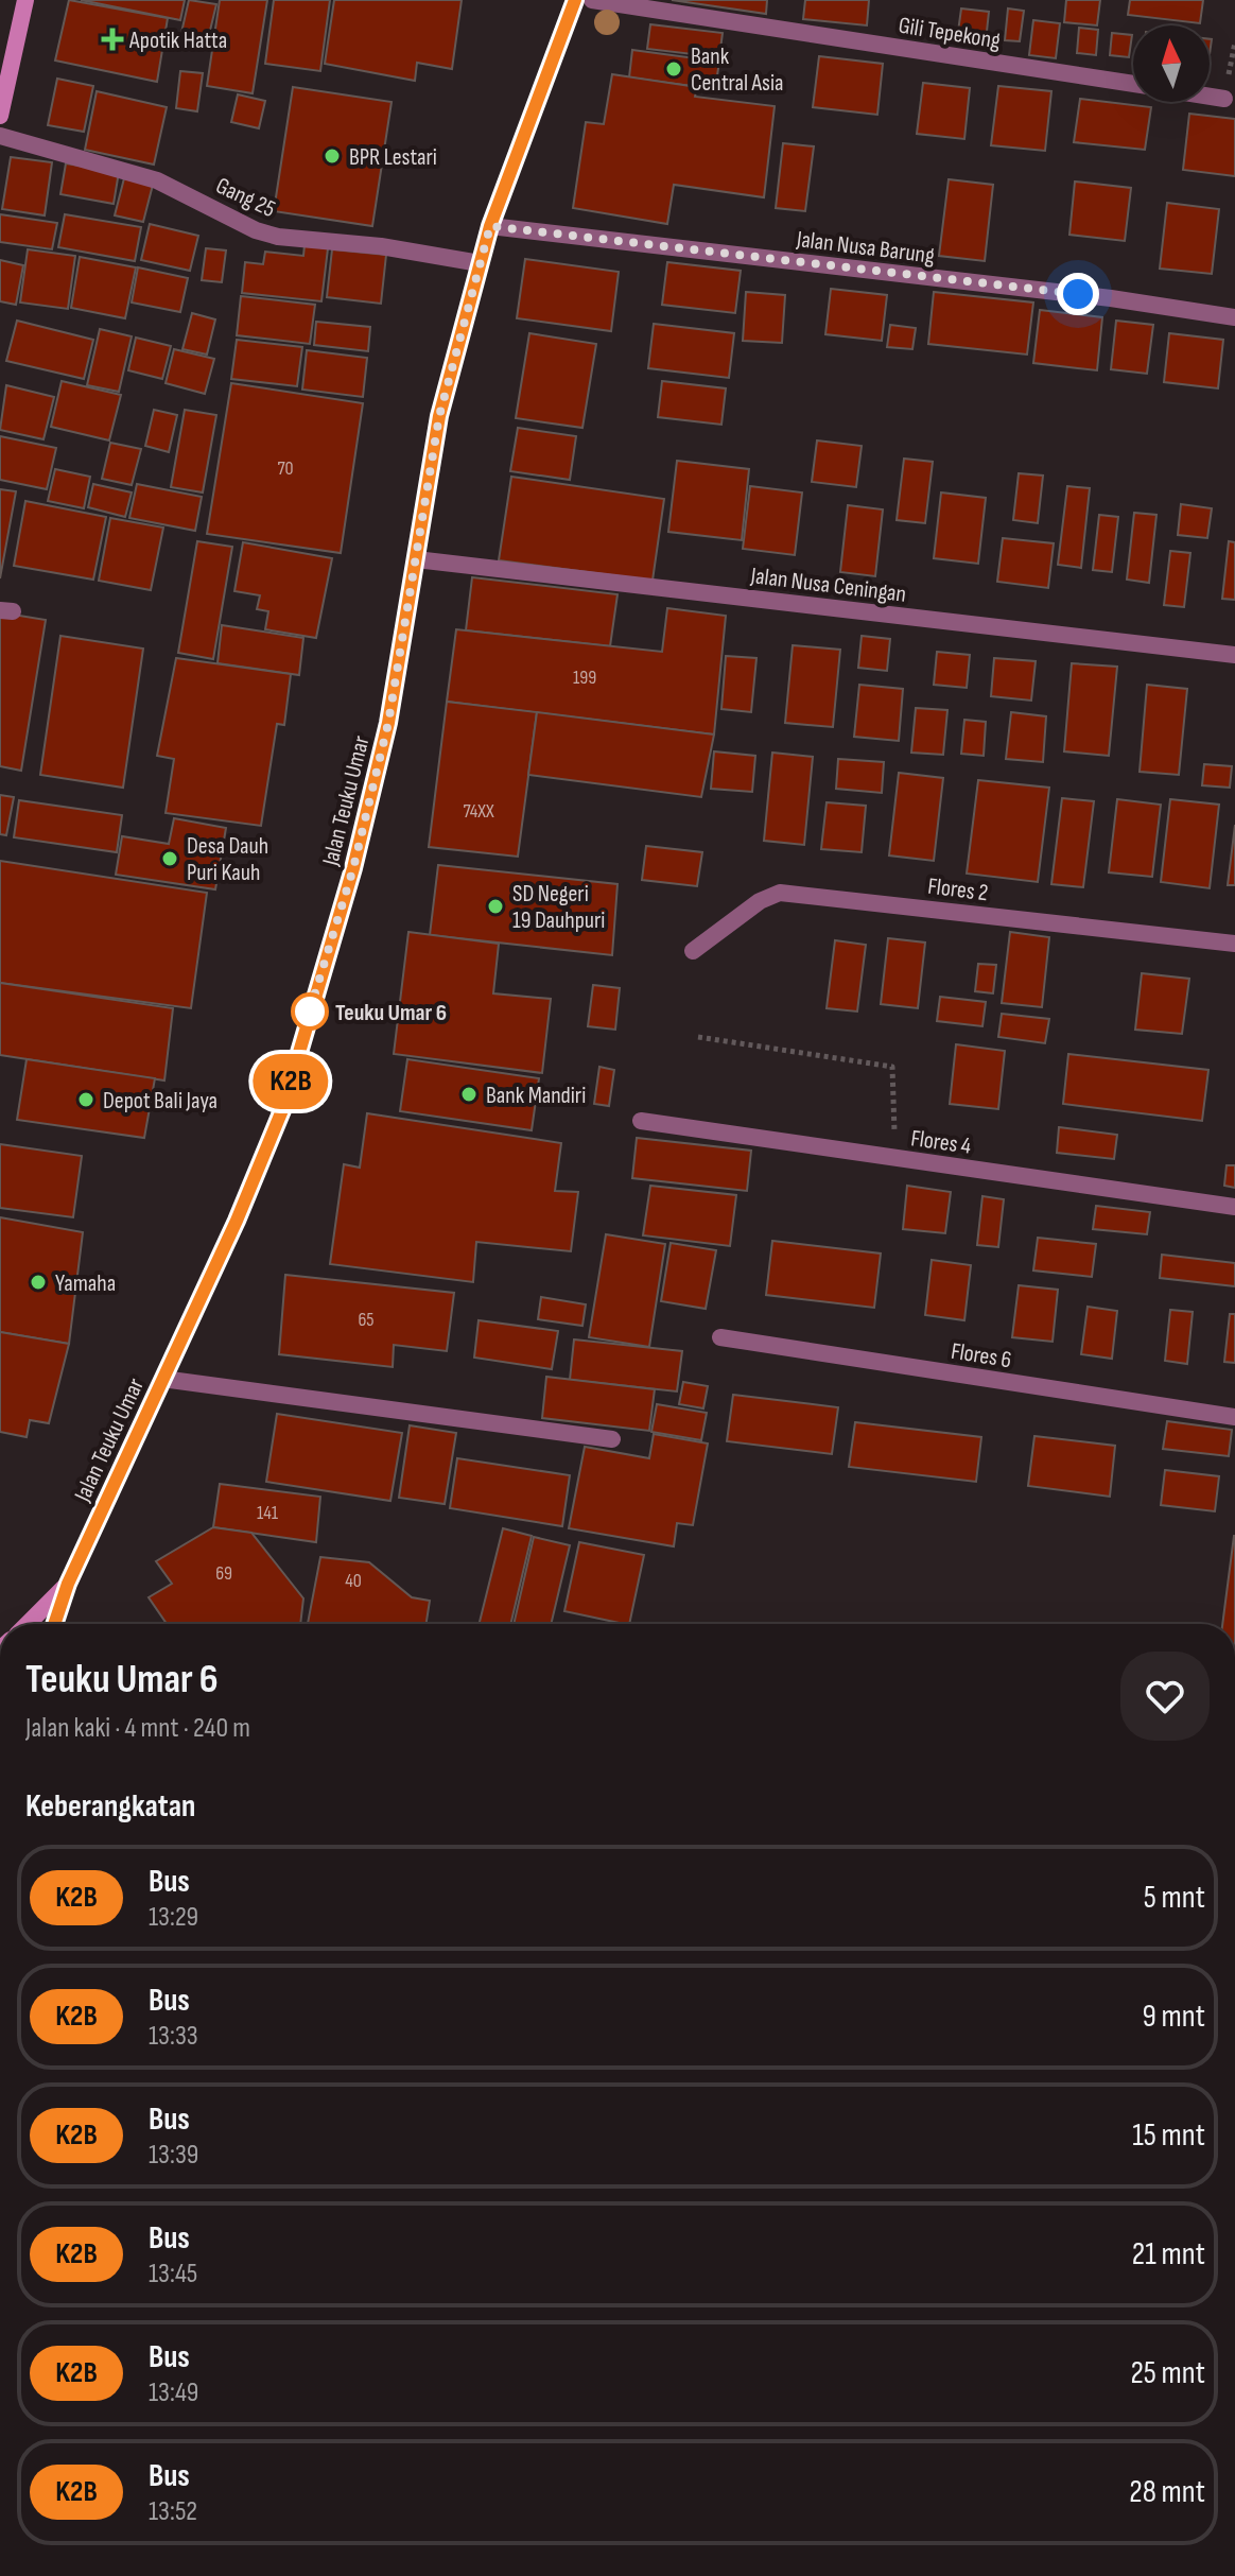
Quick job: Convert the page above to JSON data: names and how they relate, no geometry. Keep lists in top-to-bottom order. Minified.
{"streets":{"main road":["Jalan Teuku Umar"],"street":["Gili Tepekong","Gang 25","Jalan Nusa Barung","Jalan Nusa Ceningan","Flores 2","Flores 4","Flores 6"]},"crossings":[["Gang 25","Jalan Teuku Umar"],["Jalan Nusa Barung","Jalan Teuku Umar"],["Jalan Nusa Ceningan","Jalan Teuku Umar"]],"places":{"health":["Apotik Hatta"],"other":["Bank Central Asia","BPR Lestari","Desa Dauh Puri Kauh","SD Negeri 19 Dauhpuri","Teuku Umar 6","Bank Mandiri","Depot Bali Jaya","Yamaha"]},"lines":["bus line K2B"],"house_numbers":["70","199","74XX","65","141","69","40"],"north":"top","page":{"on_map":"K2B","heading":[["Teuku Umar 6","Jalan kaki · 4 mnt · 240 m"],"Keberangkatan"],"list":[{"mark":"K2B","name":"Bus","note":"13:29","value":"5 mnt"},{"mark":"K2B","name":"Bus","note":"13:33","value":"9 mnt"},{"mark":"K2B","name":"Bus","note":"13:39","value":"15 mnt"},{"mark":"K2B","name":"Bus","note":"13:45","value":"21 mnt"},{"mark":"K2B","name":"Bus","note":"13:49","value":"25 mnt"},{"mark":"K2B","name":"Bus","note":"13:52","value":"28 mnt"}]}}
